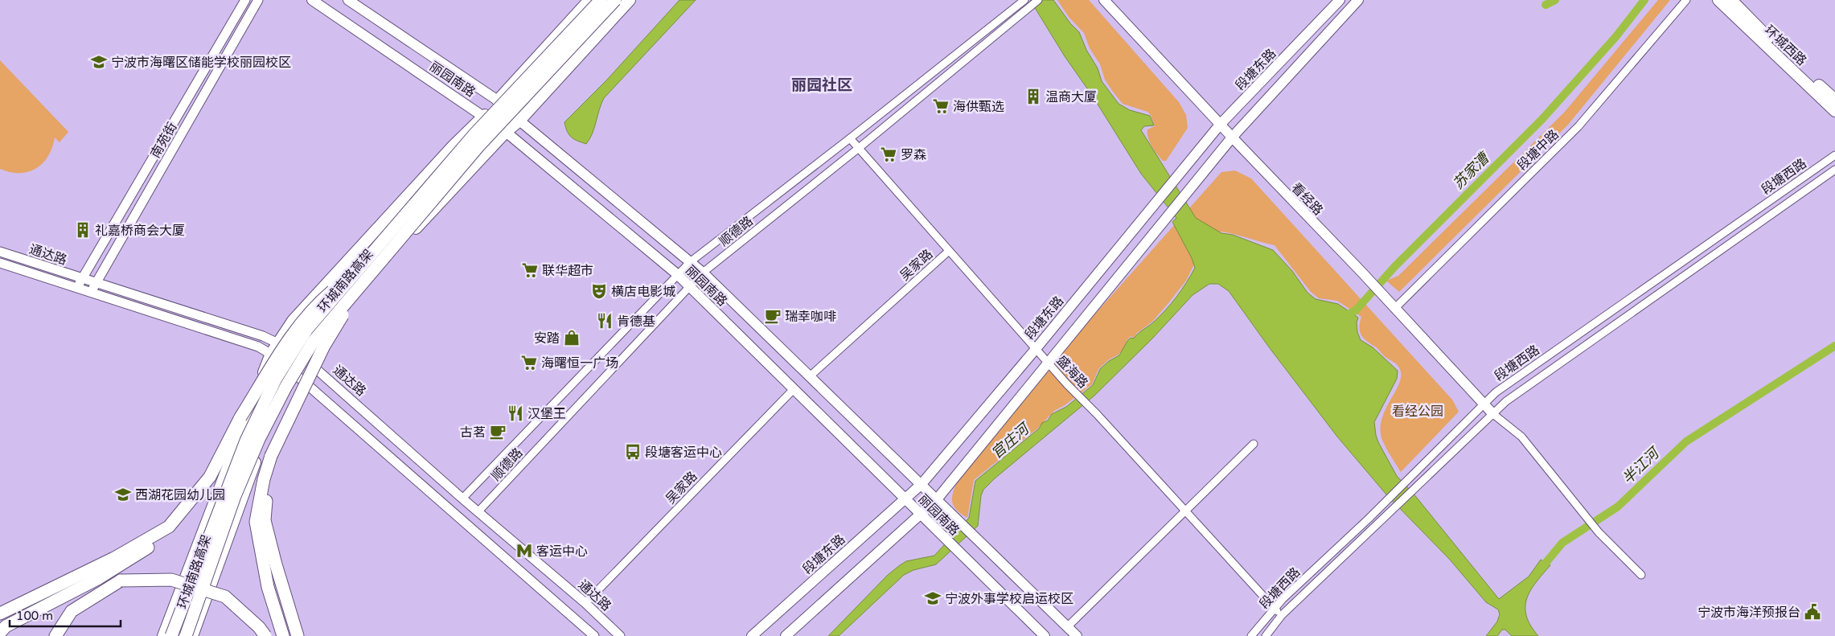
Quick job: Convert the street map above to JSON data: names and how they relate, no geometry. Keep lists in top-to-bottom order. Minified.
{"streets":{"highway":["环城南路高架"],"main road":["环城西路","段塘东路","丽园南路","看经路"],"street":["南苑街","段塘中路","段塘西路","顺德路","通达路","吴家路","盛海路"]},"crossings":[["段塘东路","丽园南路"],["段塘东路","看经路"],["段塘东路","盛海路"],["丽园南路","顺德路"],["丽园南路","吴家路"],["南苑街","通达路"],["段塘中路","看经路"],["段塘西路","看经路"],["段塘西路","盛海路"],["顺德路","通达路"],["顺德路","盛海路"],["通达路","吴家路"],["吴家路","盛海路"]],"districts":["丽园社区"],"water":["苏家漕","官庄河","半江河"],"parks":["看经公园"],"places":{"school or university":["宁波市海曙区储能学校丽园校区","西湖花园幼儿园","宁波外事学校启运校区"],"building":["温商大厦","礼嘉桥商会大厦"],"supermarket":["海供甄选","罗森","联华超市","海曙恒一广场"],"theatre":["横店电影城"],"cafe":["瑞幸咖啡","古茗"],"restaurant":["肯德基","汉堡王"],"shop":["安踏"],"bus stop":["段塘客运中心"],"metro station":["客运中心"],"public building":["宁波市海洋预报台"]},"scale_bar":"100 m"}
